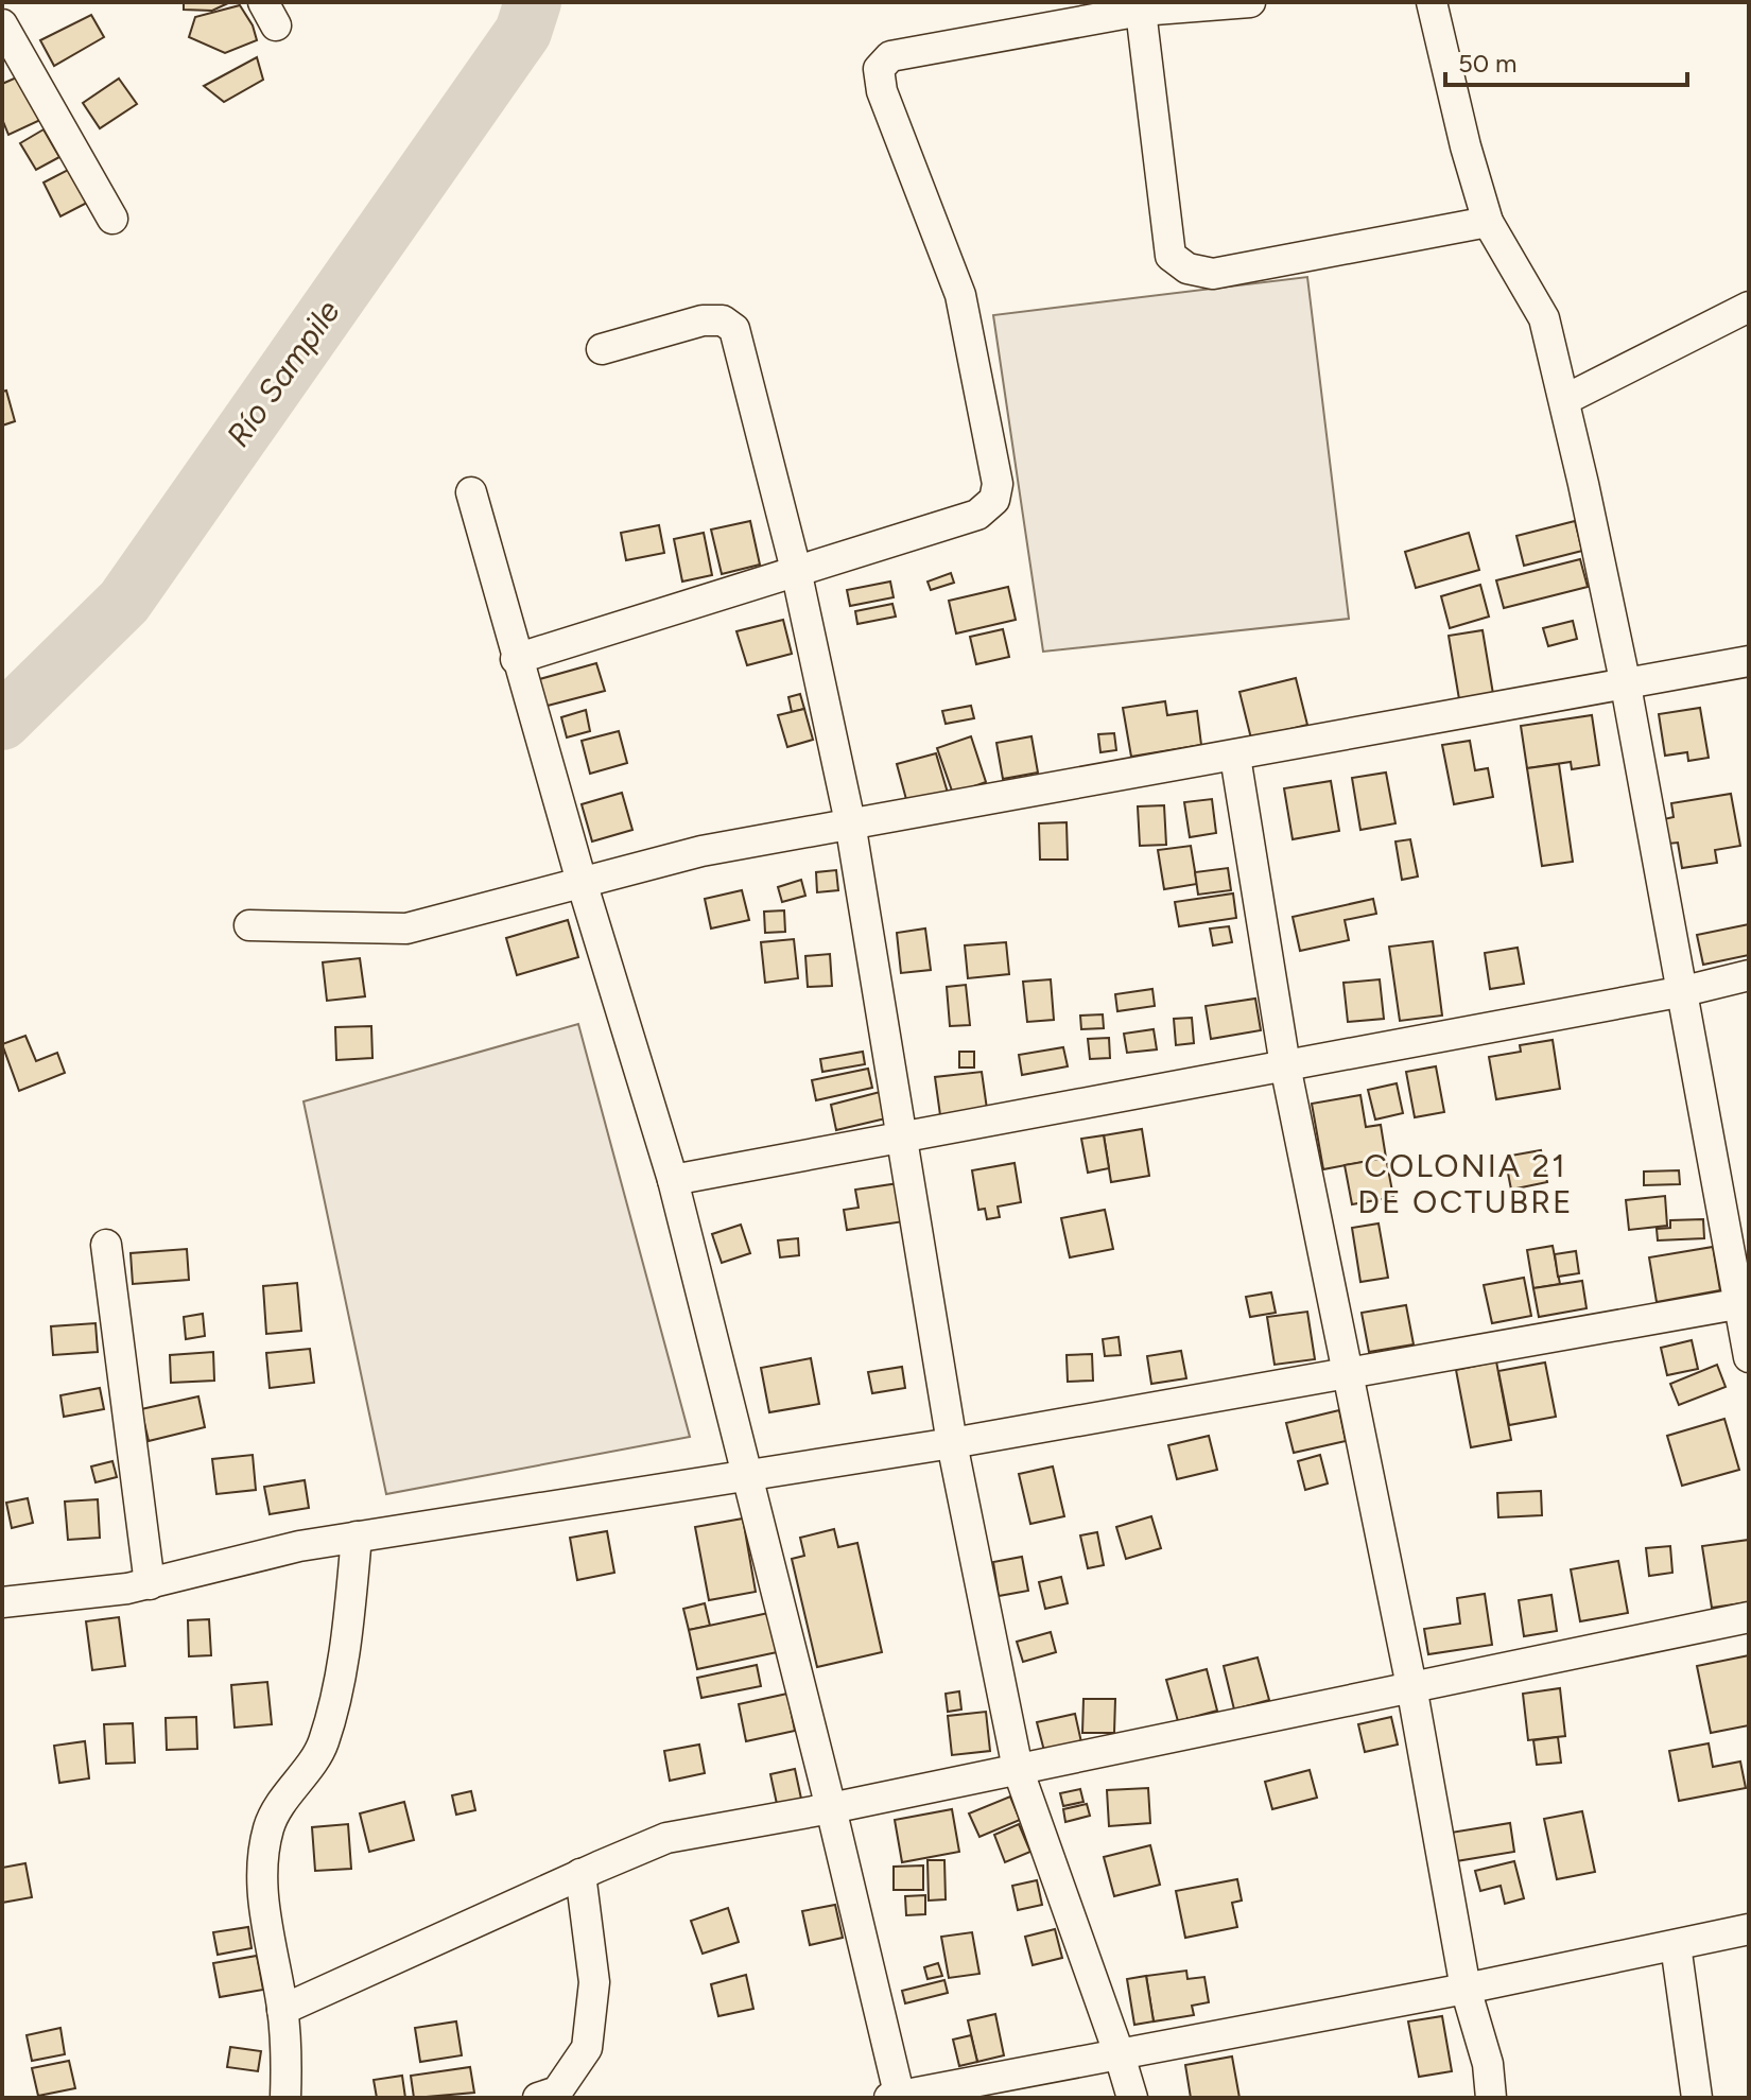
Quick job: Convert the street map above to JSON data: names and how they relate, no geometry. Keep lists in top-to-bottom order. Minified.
{"districts":["COLONIA 21 DE OCTUBRE"],"water":["Río Sampile"],"scale_bar":"50 m"}
